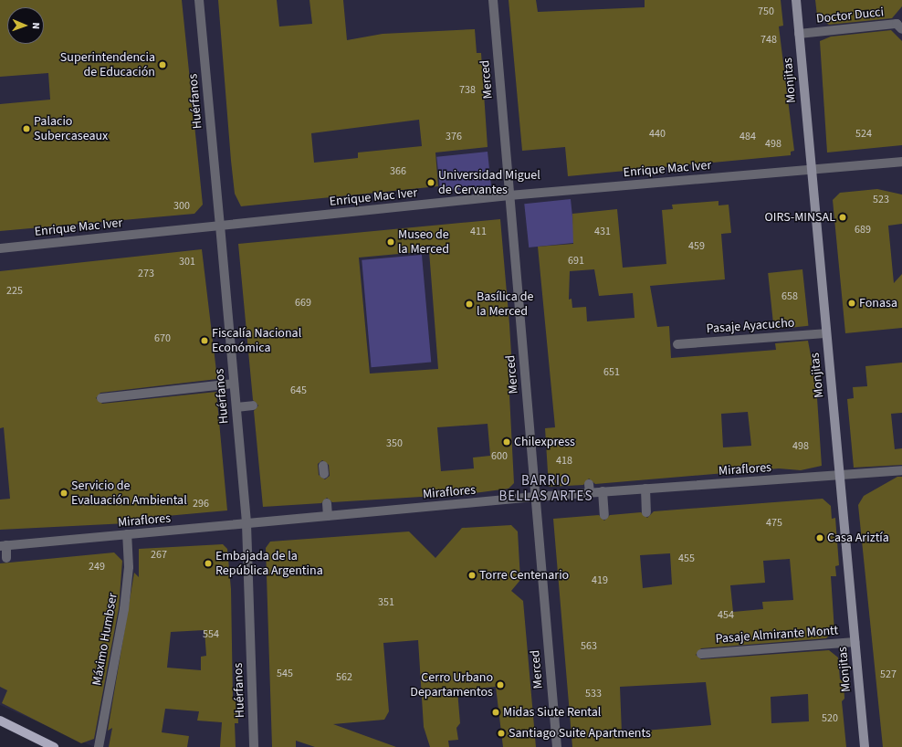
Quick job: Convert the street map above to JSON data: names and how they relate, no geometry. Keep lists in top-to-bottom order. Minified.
{"streets":{"main road":["Monjitas"],"street":["Doctor Ducci","Merced","Huérfanos","Enrique Mac Iver","Pasaje Ayacucho","Miraflores","Pasaje Almirante Montt","Máximo Humbser"]},"crossings":[["Doctor Ducci","Monjitas"],["Merced","Enrique Mac Iver"],["Merced","Miraflores"],["Monjitas","Enrique Mac Iver"],["Monjitas","Pasaje Ayacucho"],["Monjitas","Miraflores"],["Monjitas","Pasaje Almirante Montt"],["Huérfanos","Enrique Mac Iver"],["Huérfanos","Miraflores"],["Miraflores","Máximo Humbser"]],"districts":["BARRIO BELLAS ARTES"],"places":["Superintendencia de Educación","Palacio Subercaseaux","Universidad Miguel de Cervantes","OIRS-MINSAL","Museo de la Merced","Fonasa","Basílica de la Merced","Fiscalía Nacional Económica","Chilexpress","Servicio de Evaluación Ambiental","Casa Ariztía","Embajada de la República Argentina","Torre Centenario","Cerro Urbano Departamentos","Midas Siute Rental","Santiago Suite Apartments"],"house_numbers":["750","748","738","440","524","376","484","498","366","523","300","689","411","431","459","691","301","273","225","658","669","670","651","645","350","498","600","418","296","475","267","455","249","419","351","454","554","563","545","527","562","533","520"],"north":"right"}
